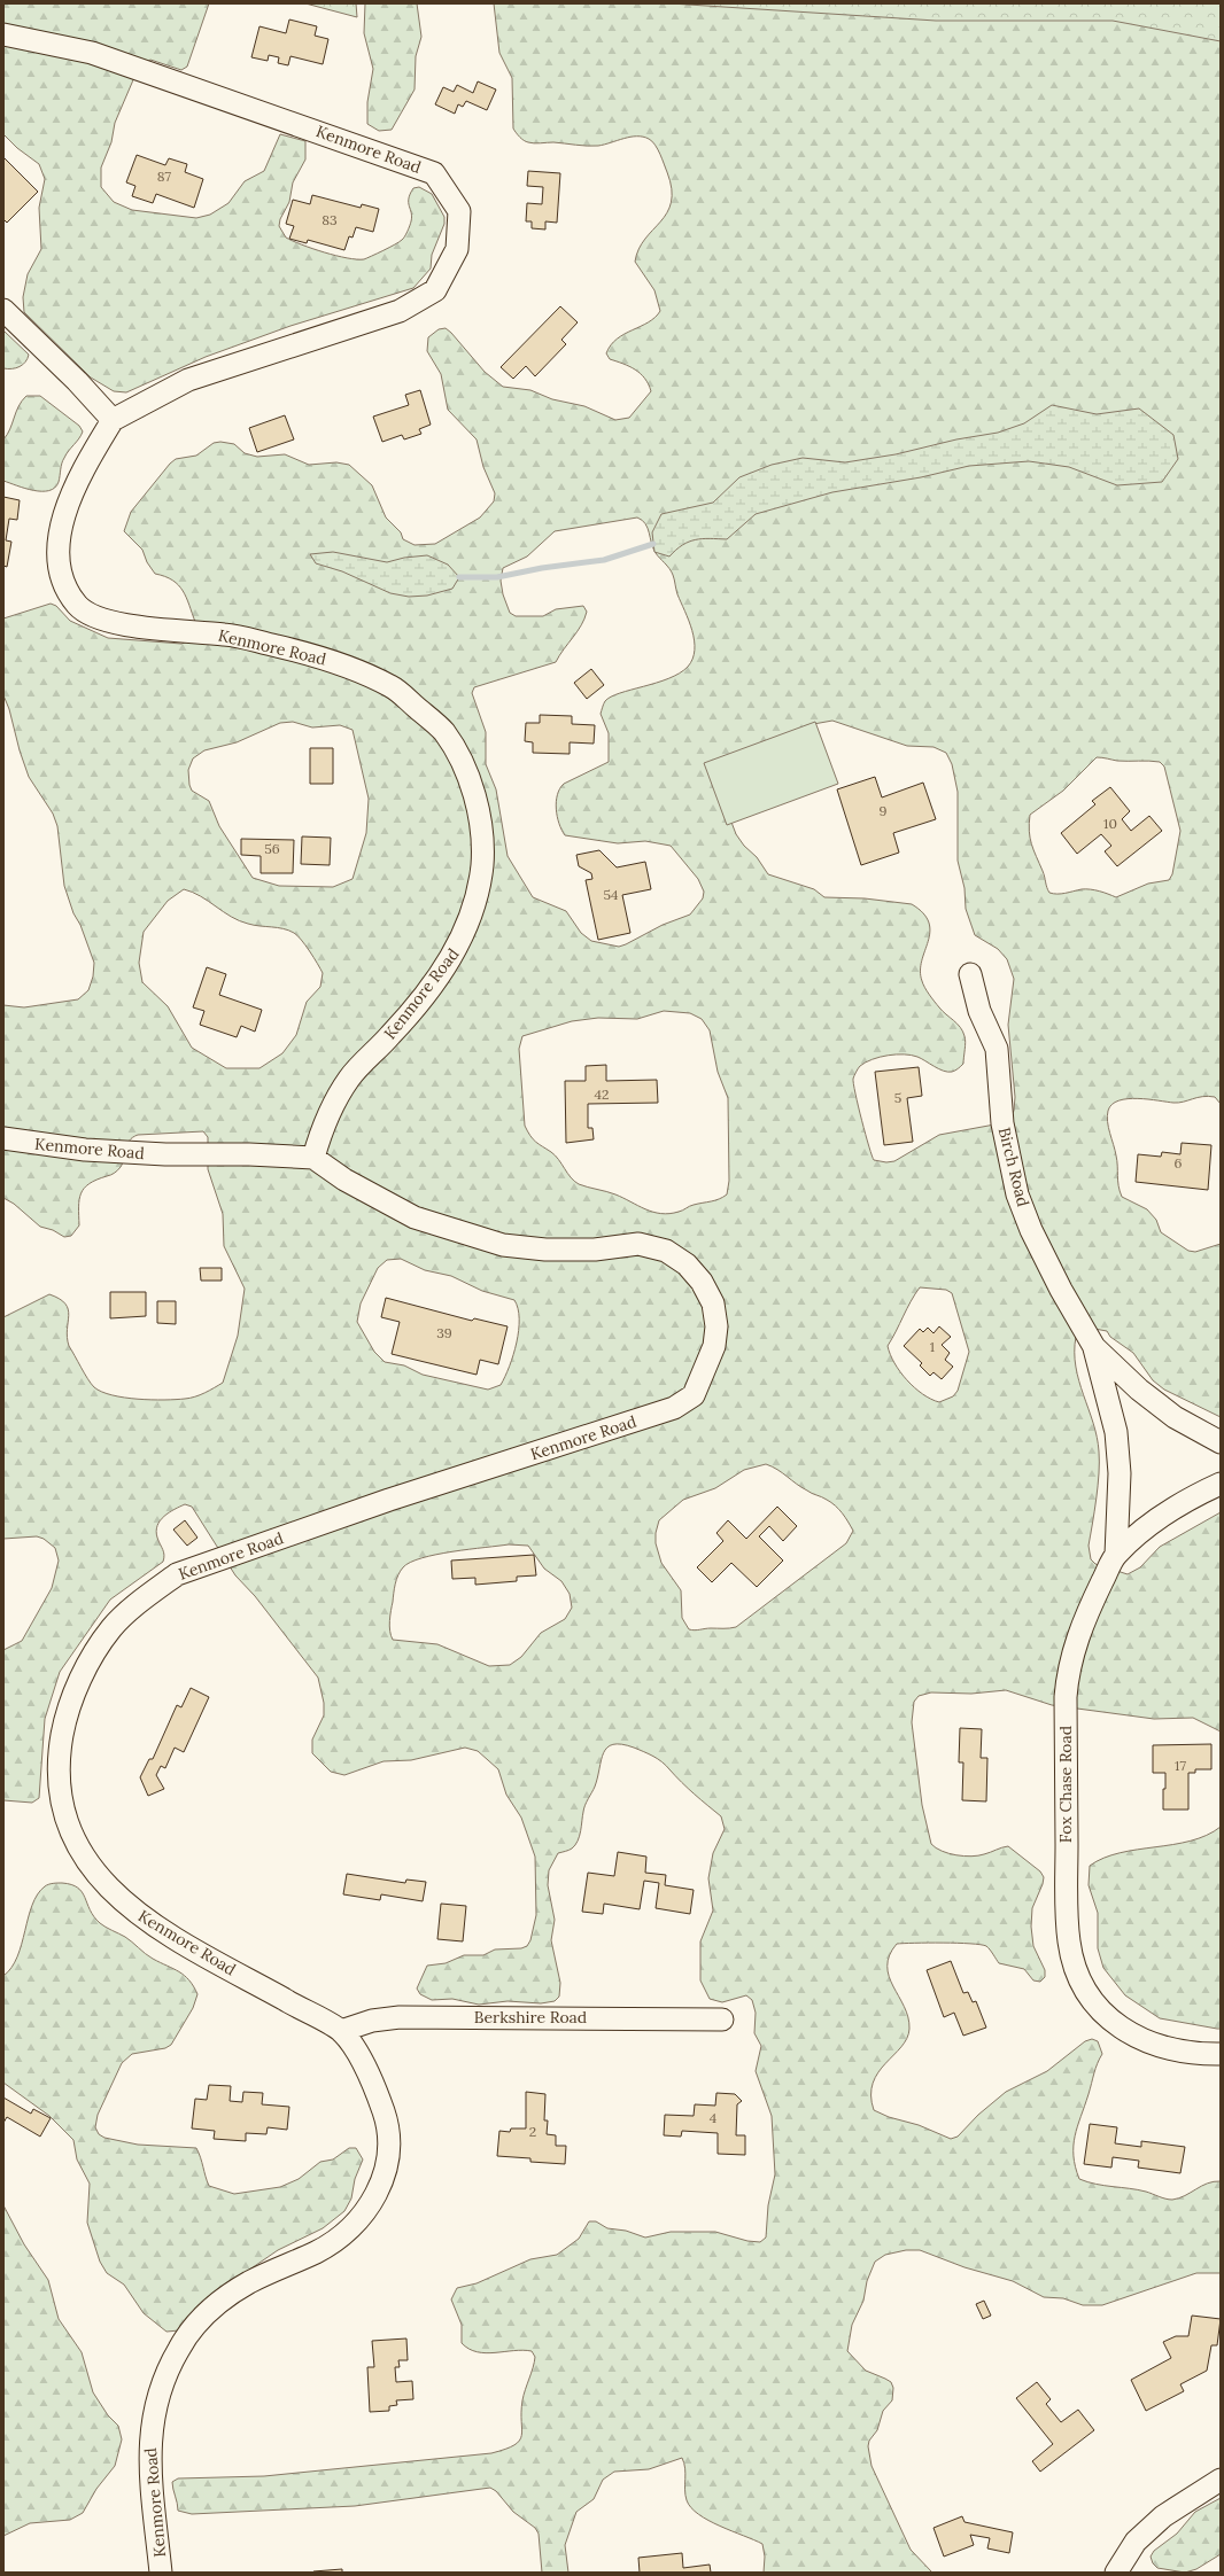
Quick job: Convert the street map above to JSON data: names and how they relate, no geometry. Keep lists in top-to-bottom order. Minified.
{"streets":{"street":["Kenmore Road","Birch Road","Fox Chase Road","Berkshire Road"]},"crossings":[["Kenmore Road","Berkshire Road"],["Birch Road","Fox Chase Road"]],"house_numbers":["87","83","9","10","56","54","42","5","6","39","1","17","4","2"]}
